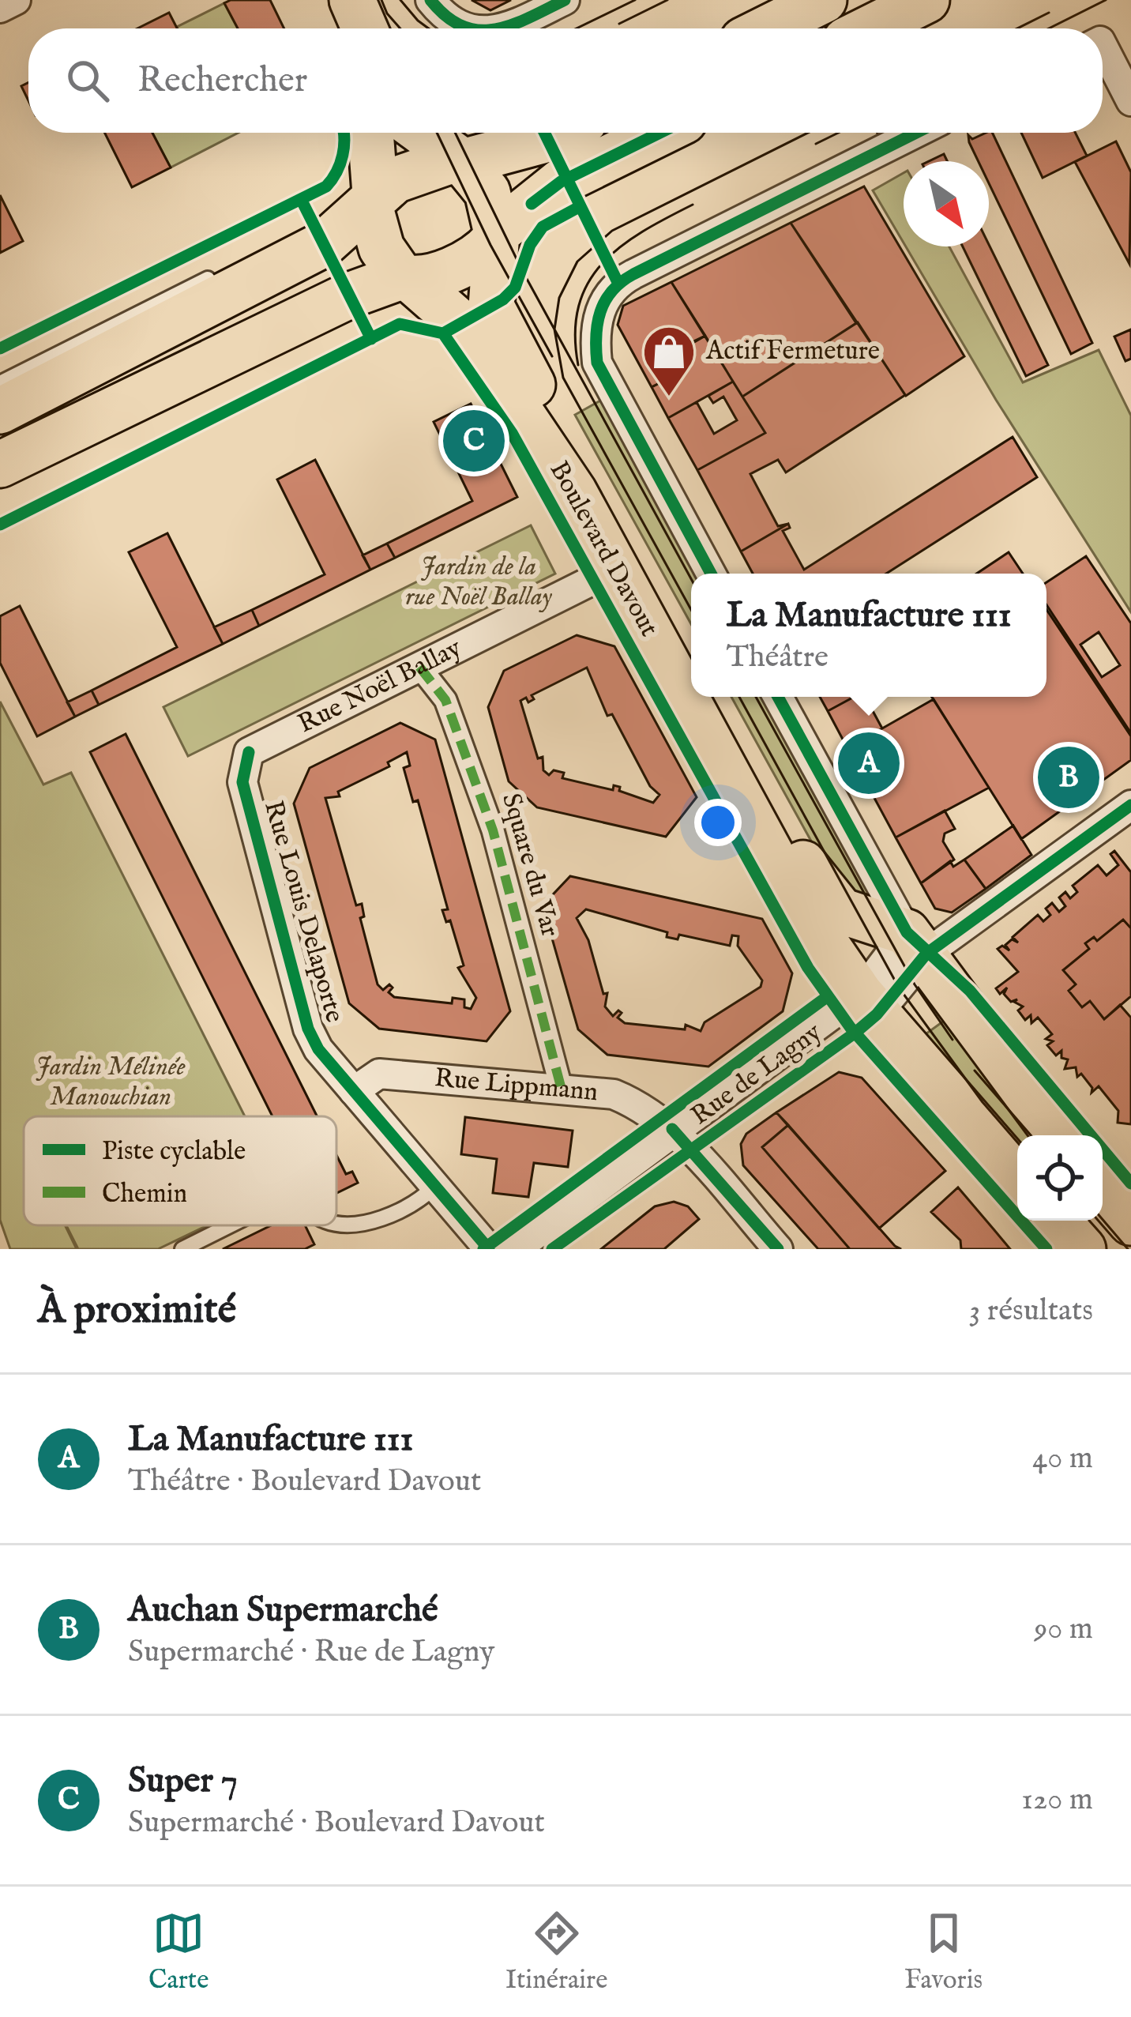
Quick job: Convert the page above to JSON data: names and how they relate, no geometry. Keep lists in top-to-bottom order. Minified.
{"streets":{"main road":["Boulevard Davout"],"street":["Rue Noël Ballay","Square du Var","Rue Louis Delaporte","Rue de Lagny","Rue Lippmann"]},"crossings":[["Boulevard Davout","Rue Noël Ballay"],["Boulevard Davout","Rue de Lagny"],["Rue Noël Ballay","Square du Var"],["Rue Noël Ballay","Rue Louis Delaporte"],["Square du Var","Rue Lippmann"],["Rue Louis Delaporte","Rue Lippmann"],["Rue de Lagny","Rue Lippmann"]],"parks":["Jardin de la rue Noël Ballay","Jardin Mélinée Manouchian"],"places":{"shop":["Actif Fermeture"]},"legend":["Piste cyclable","Chemin"],"north":"bottom right","page":{"search":"Rechercher","pins":["C","A","B"],"popup":["La Manufacture 111","Théâtre"],"heading":["À proximité","3 résultats"],"list":[{"mark":"A","name":"La Manufacture 111","note":"Théâtre · Boulevard Davout","value":"40 m"},{"mark":"B","name":"Auchan Supermarché","note":"Supermarché · Rue de Lagny","value":"90 m"},{"mark":"C","name":"Super 7","note":"Supermarché · Boulevard Davout","value":"120 m"}],"nav":["Carte","Itinéraire","Favoris"]}}
